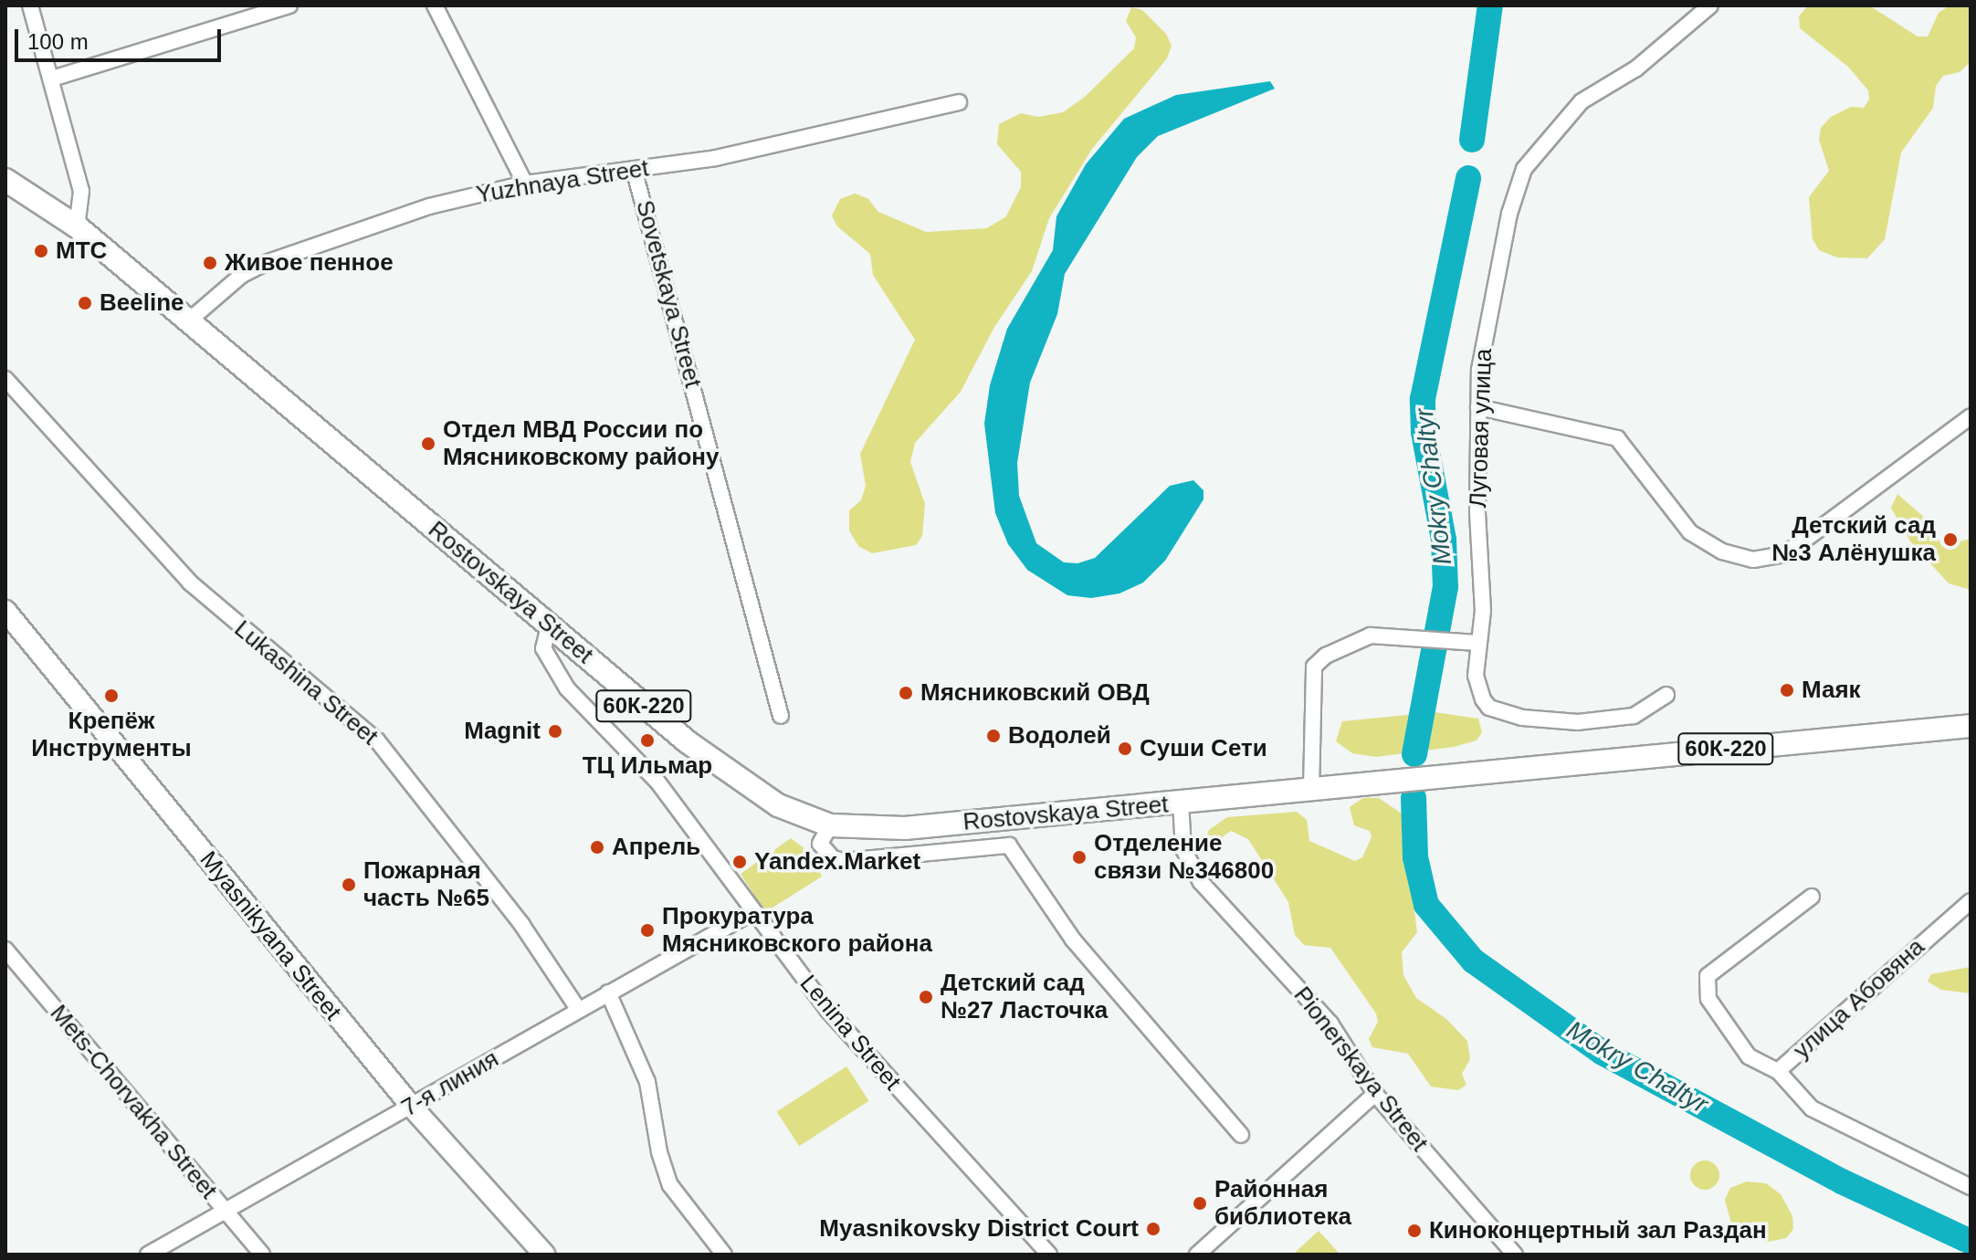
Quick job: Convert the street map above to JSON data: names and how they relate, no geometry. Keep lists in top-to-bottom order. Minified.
{"streets":{"main road":["Rostovskaya Street","60К-220"],"street":["Yuzhnaya Street","Sovetskaya Street","Луговая улица","Lukashina Street","Myasnikyana Street","улица Абовяна","Lenina Street","Pionerskaya Street","7-я линия","Mets-Chorvakha Street"]},"crossings":[["Yuzhnaya Street","Sovetskaya Street"],["Yuzhnaya Street","Rostovskaya Street"],["Rostovskaya Street","Lenina Street"],["Rostovskaya Street","Pionerskaya Street"],["Lukashina Street","7-я линия"],["Myasnikyana Street","7-я линия"],["Lenina Street","7-я линия"],["7-я линия","Mets-Chorvakha Street"]],"water":["Mokry Chaltyr"],"places":["МТС","Живое пенное","Beeline","Отдел МВД России по Мясниковскому району","Детский сад №3 Алёнушка","Маяк","Мясниковский ОВД","Крепёж Инструменты","Magnit","Водолей","ТЦ Ильмар","Суши Сети","Апрель","Отделение связи №346800","Yandex.Market","Пожарная часть №65","Прокуратура Мясниковского района","Детский сад №27 Ласточка","Районная библиотека","Myasnikovsky District Court","Киноконцертный зал Раздан"],"scale_bar":"100 m"}
